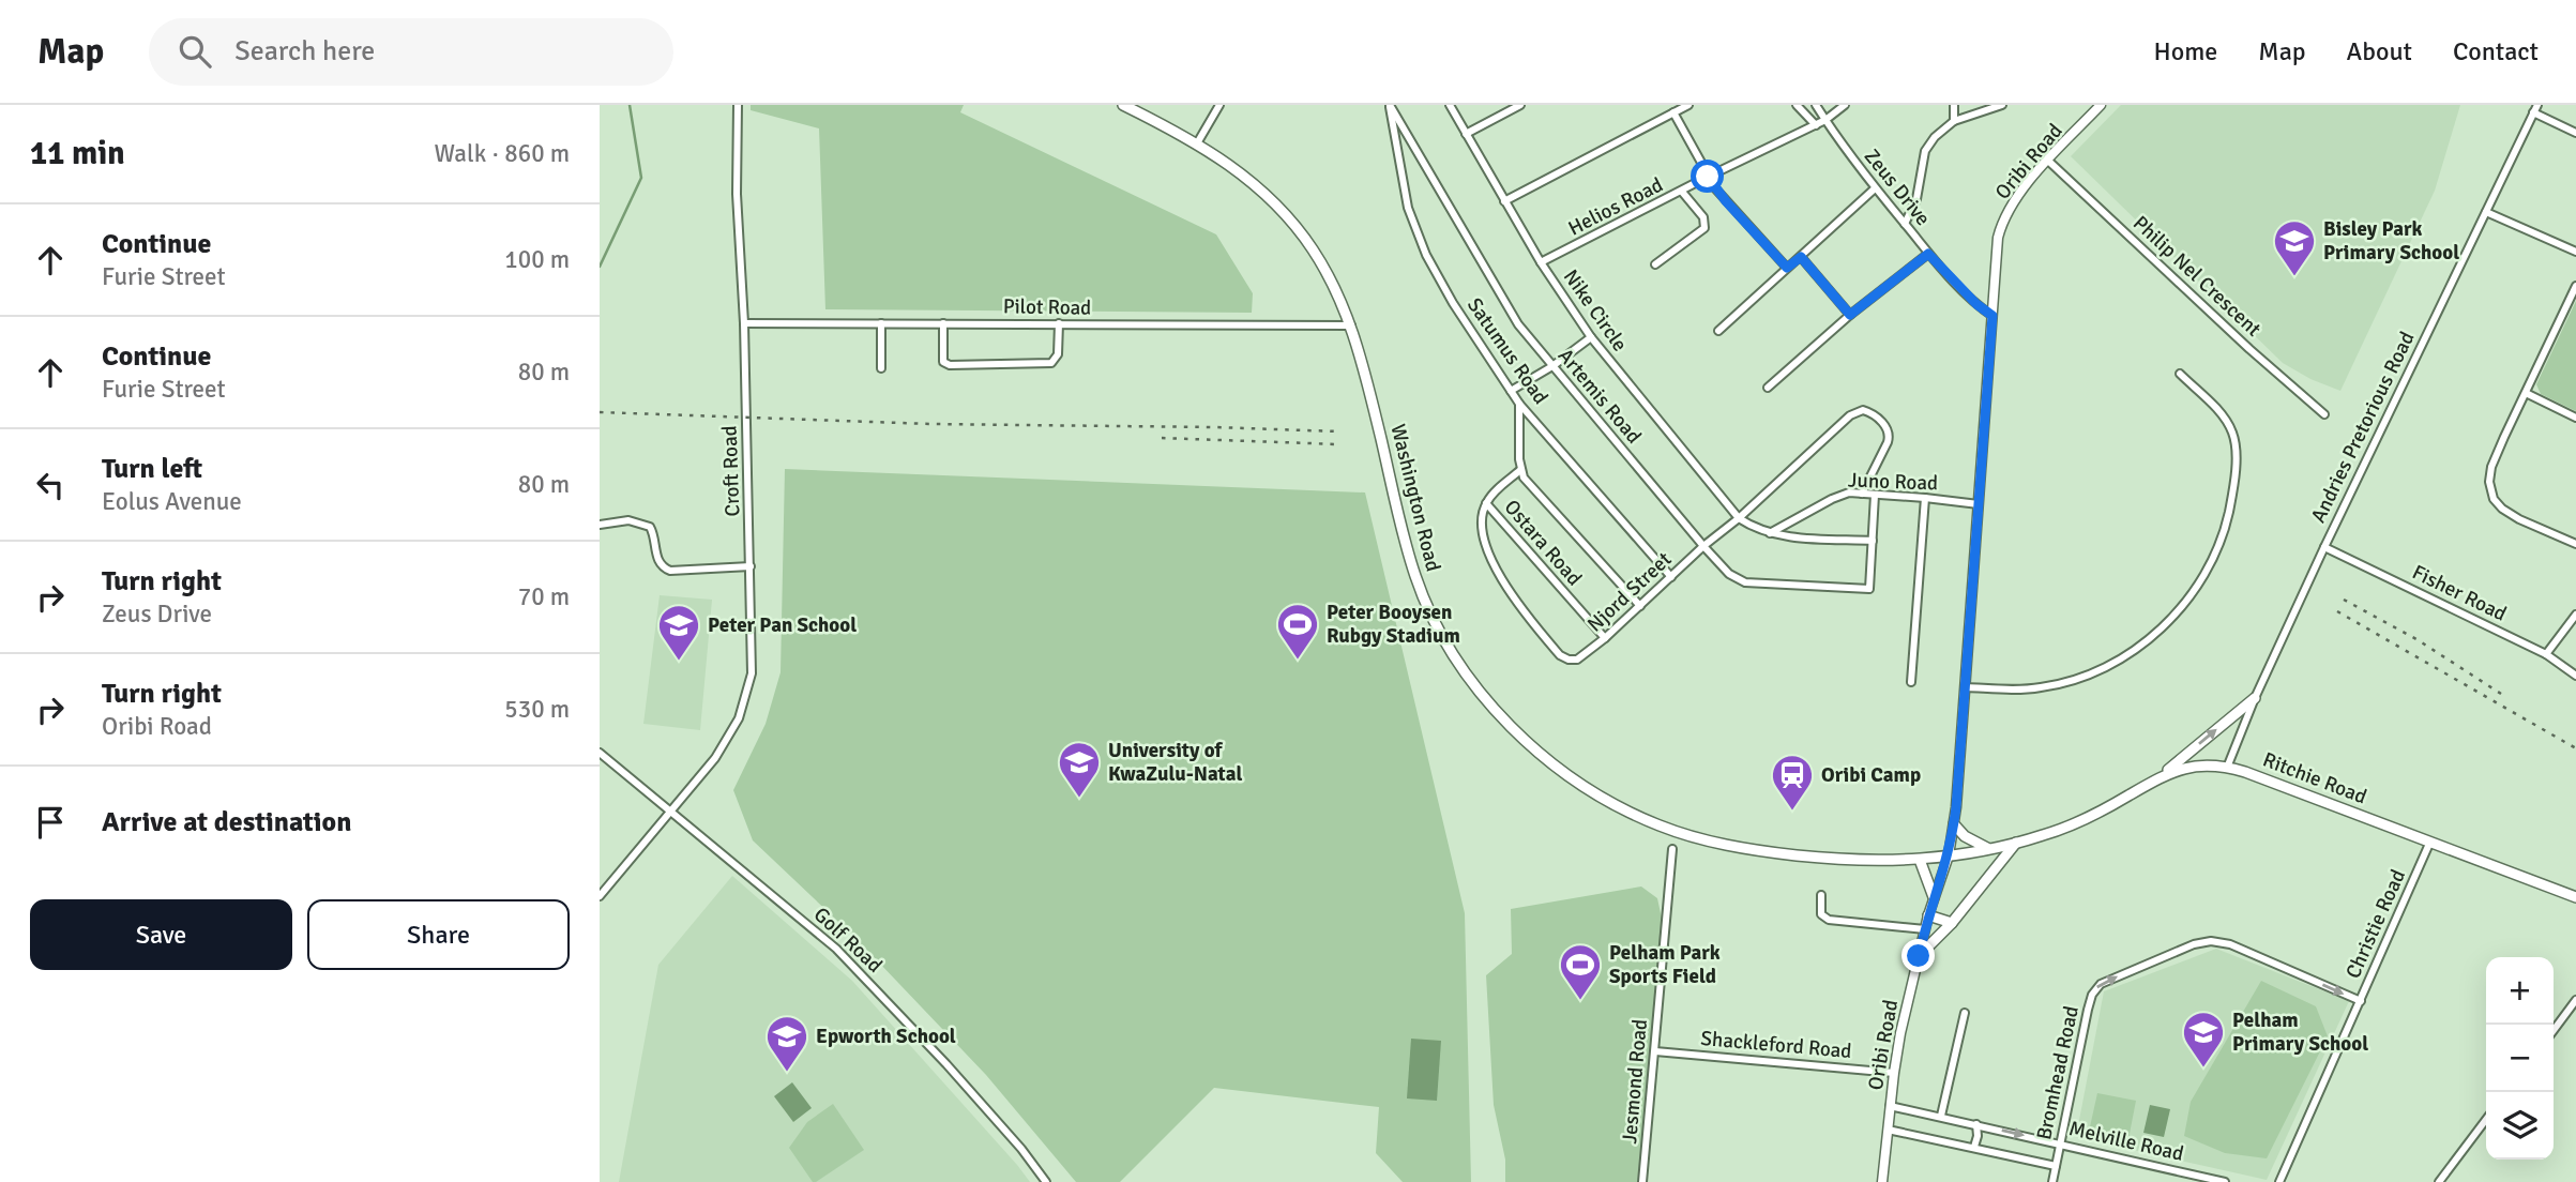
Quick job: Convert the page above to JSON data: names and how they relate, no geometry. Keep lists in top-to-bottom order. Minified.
{"streets":{"main road":["Washington Road","Ritchie Road"],"street":["Oribi Road","Zeus Drive","Helios Road","Philip Nel Crescent","Pilot Road","Nike Circle","Satumus Road","Artemis Road","Andries Pretorious Road","Croft Road","Juno Road","Ostara Road","Njord Street","Fisher Road","Christie Road","Golf Road","Shackleford Road","Bromhead Road","Jesmond Road","Melville Road"]},"crossings":[["Oribi Road","Zeus Drive"],["Oribi Road","Philip Nel Crescent"],["Oribi Road","Juno Road"],["Oribi Road","Washington Road"],["Oribi Road","Shackleford Road"],["Oribi Road","Melville Road"],["Zeus Drive","Helios Road"],["Helios Road","Nike Circle"],["Pilot Road","Croft Road"],["Pilot Road","Washington Road"],["Nike Circle","Njord Street"],["Satumus Road","Artemis Road"],["Satumus Road","Njord Street"],["Artemis Road","Njord Street"],["Andries Pretorious Road","Fisher Road"],["Andries Pretorious Road","Ritchie Road"],["Croft Road","Golf Road"],["Juno Road","Njord Street"],["Washington Road","Ritchie Road"],["Ostara Road","Njord Street"],["Ritchie Road","Christie Road"],["Christie Road","Bromhead Road"],["Shackleford Road","Jesmond Road"],["Bromhead Road","Melville Road"]],"places":{"school or university":["Bisley Park Primary School","Peter Pan School","University of KwaZulu-Natal","Pelham Primary School","Epworth School"],"sports":["Peter Booysen Rubgy Stadium","Pelham Park Sports Field"],"station":["Oribi Camp"]},"page":{"header":"Map","search":"Search here","nav":["Home","Map","About","Contact"],"heading":["11 min","Walk · 860 m"],"list":[["Continue","Furie Street","100 m"],["Continue","Furie Street","80 m"],["Turn left","Eolus Avenue","80 m"],["Turn right","Zeus Drive","70 m"],["Turn right","Oribi Road","530 m"],"Arrive at destination"],"buttons":["Save","Share"],"map_buttons":["+","−"]}}
